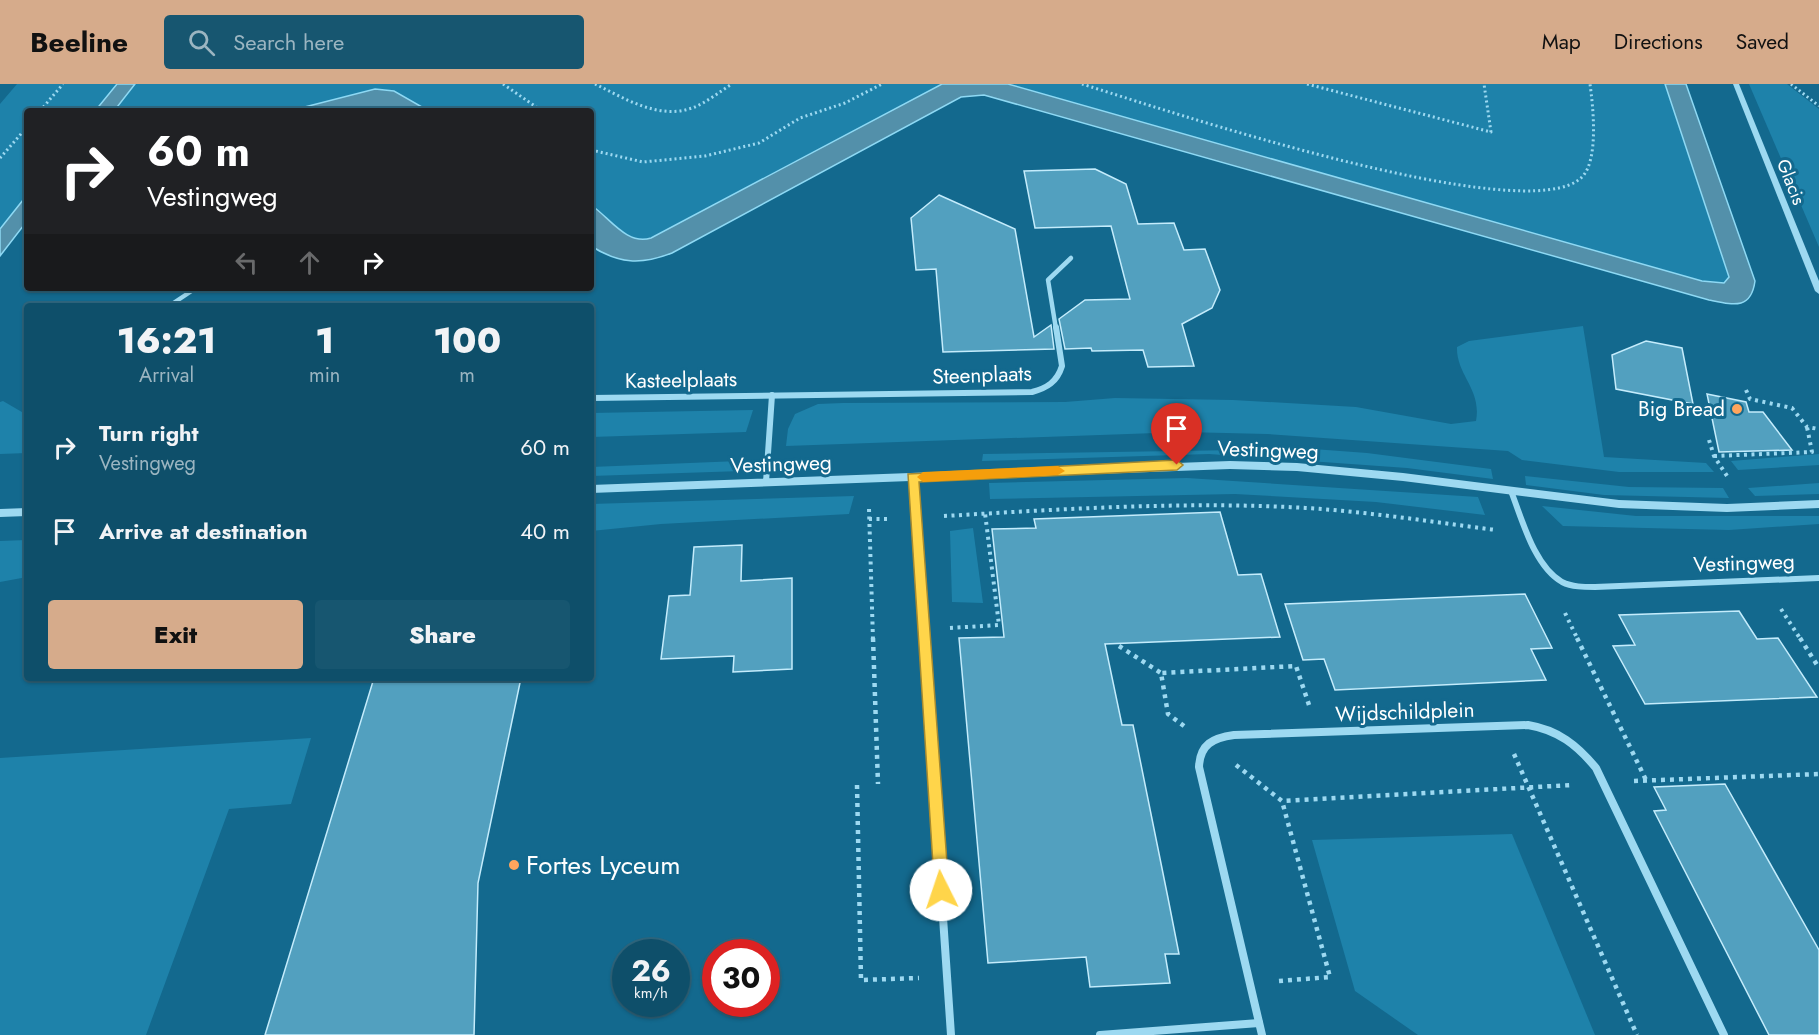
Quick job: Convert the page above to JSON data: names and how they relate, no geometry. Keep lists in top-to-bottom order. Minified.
{"streets":{"street":["Glacis","Steenplaats","Kasteelplaats","Vestingweg","Wijdschildplein"]},"crossings":[["Steenplaats","Kasteelplaats"]],"places":["Big Bread","Fortes Lyceum"],"page":{"header":"Beeline","search":"Search here","nav":["Map","Directions","Saved"],"turn":["60 m","Vestingweg"],"eta":["16:21","Arrival","1","min","100","m"],"list":[{"name":"Turn right","note":"Vestingweg","value":"60 m"},{"name":"Arrive at destination","value":"40 m"}],"buttons":["Exit","Share"],"speed":"26 km/h","limit":"30"}}
